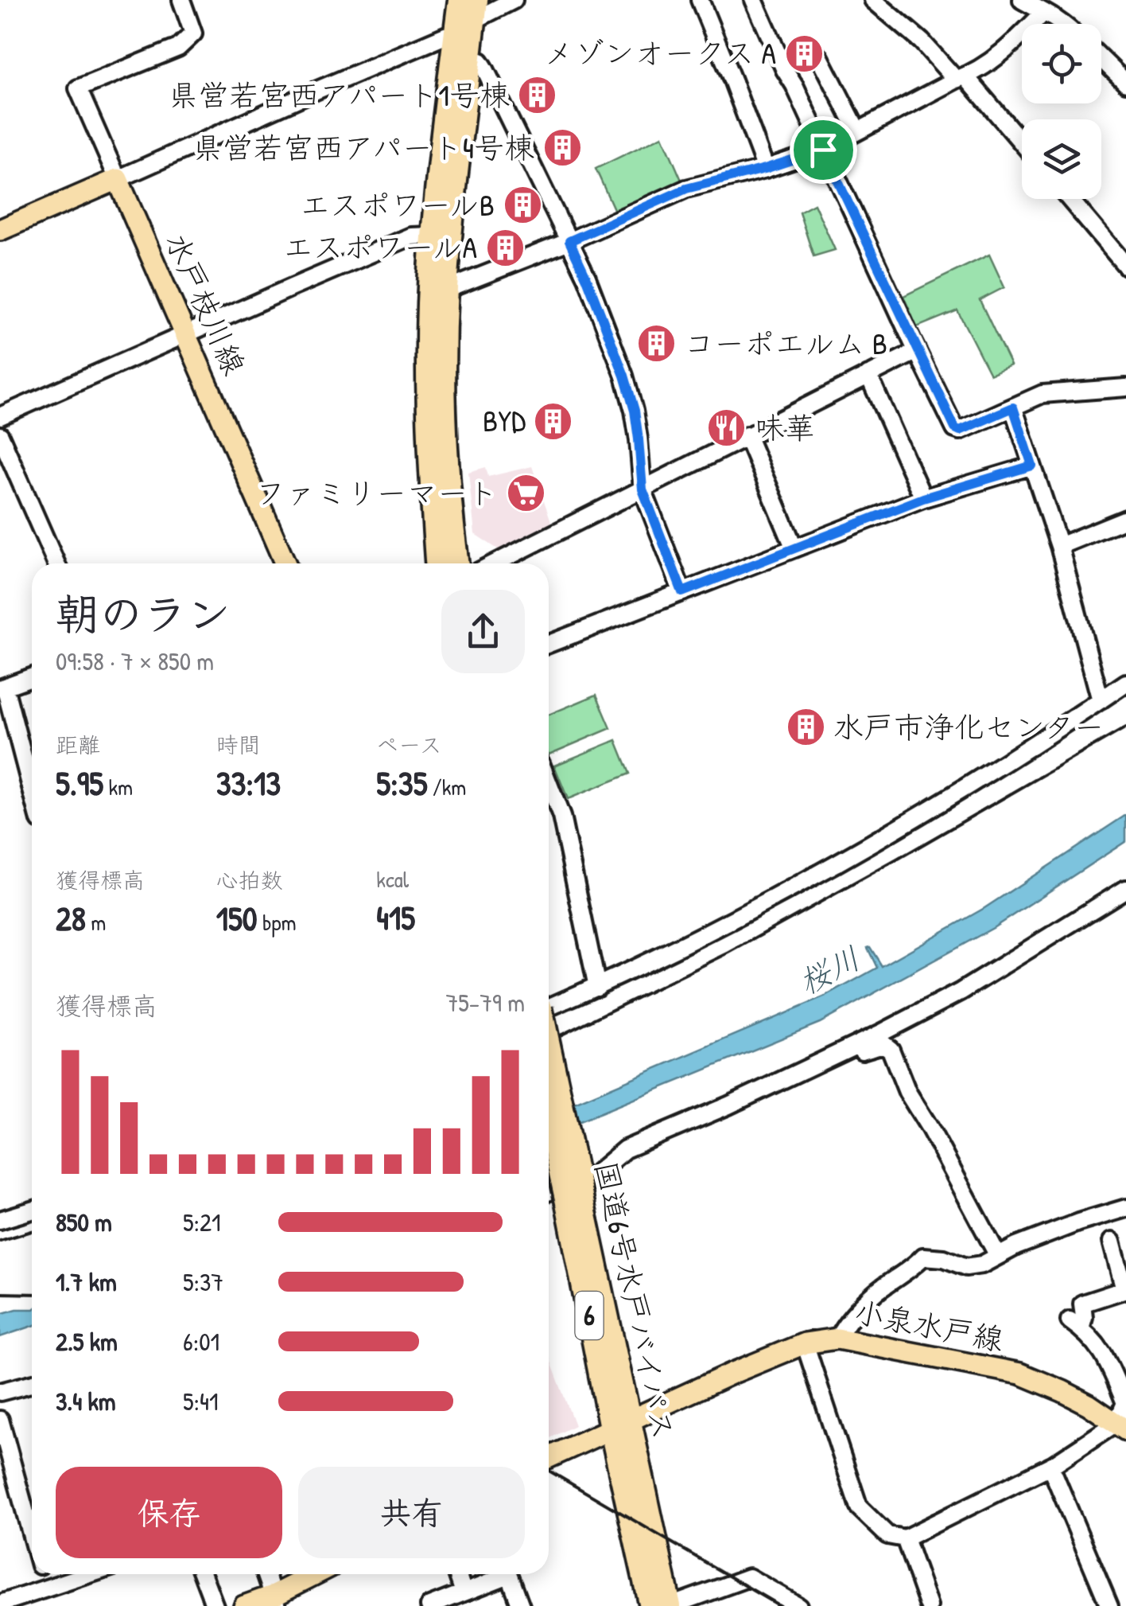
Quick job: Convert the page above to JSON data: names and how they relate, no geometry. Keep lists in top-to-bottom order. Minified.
{"streets":{"highway":["国道6号水戸バイパス","6"],"main road":["水戸枝川線","小泉水戸線"]},"crossings":[["国道6号水戸バイパス","小泉水戸線"]],"water":["桜川"],"places":{"building":["メゾンオークス A","県営若宮西アパート1号棟","県営若宮西アパート4号棟","エスポワールB","エスポワールA","コーポエルム B","BYD","水戸市浄化センター"],"restaurant":["味華"],"supermarket":["ファミリーマート"]},"page":{"heading":["朝のラン","09:58 · 7 × 850 m"],"stats":[["距離","5.95 km"],["時間","33:13"],["ペース","5:35 /km"],["獲得標高","28 m"],["心拍数","150 bpm"],["kcal","415"]],"chart":["獲得標高","75–79 m"],"list":[{"name":"850 m","note":"5:21"},{"name":"1.7 km","note":"5:37"},{"name":"2.5 km","note":"6:01"},{"name":"3.4 km","note":"5:41"}],"buttons":["保存","共有"]}}
